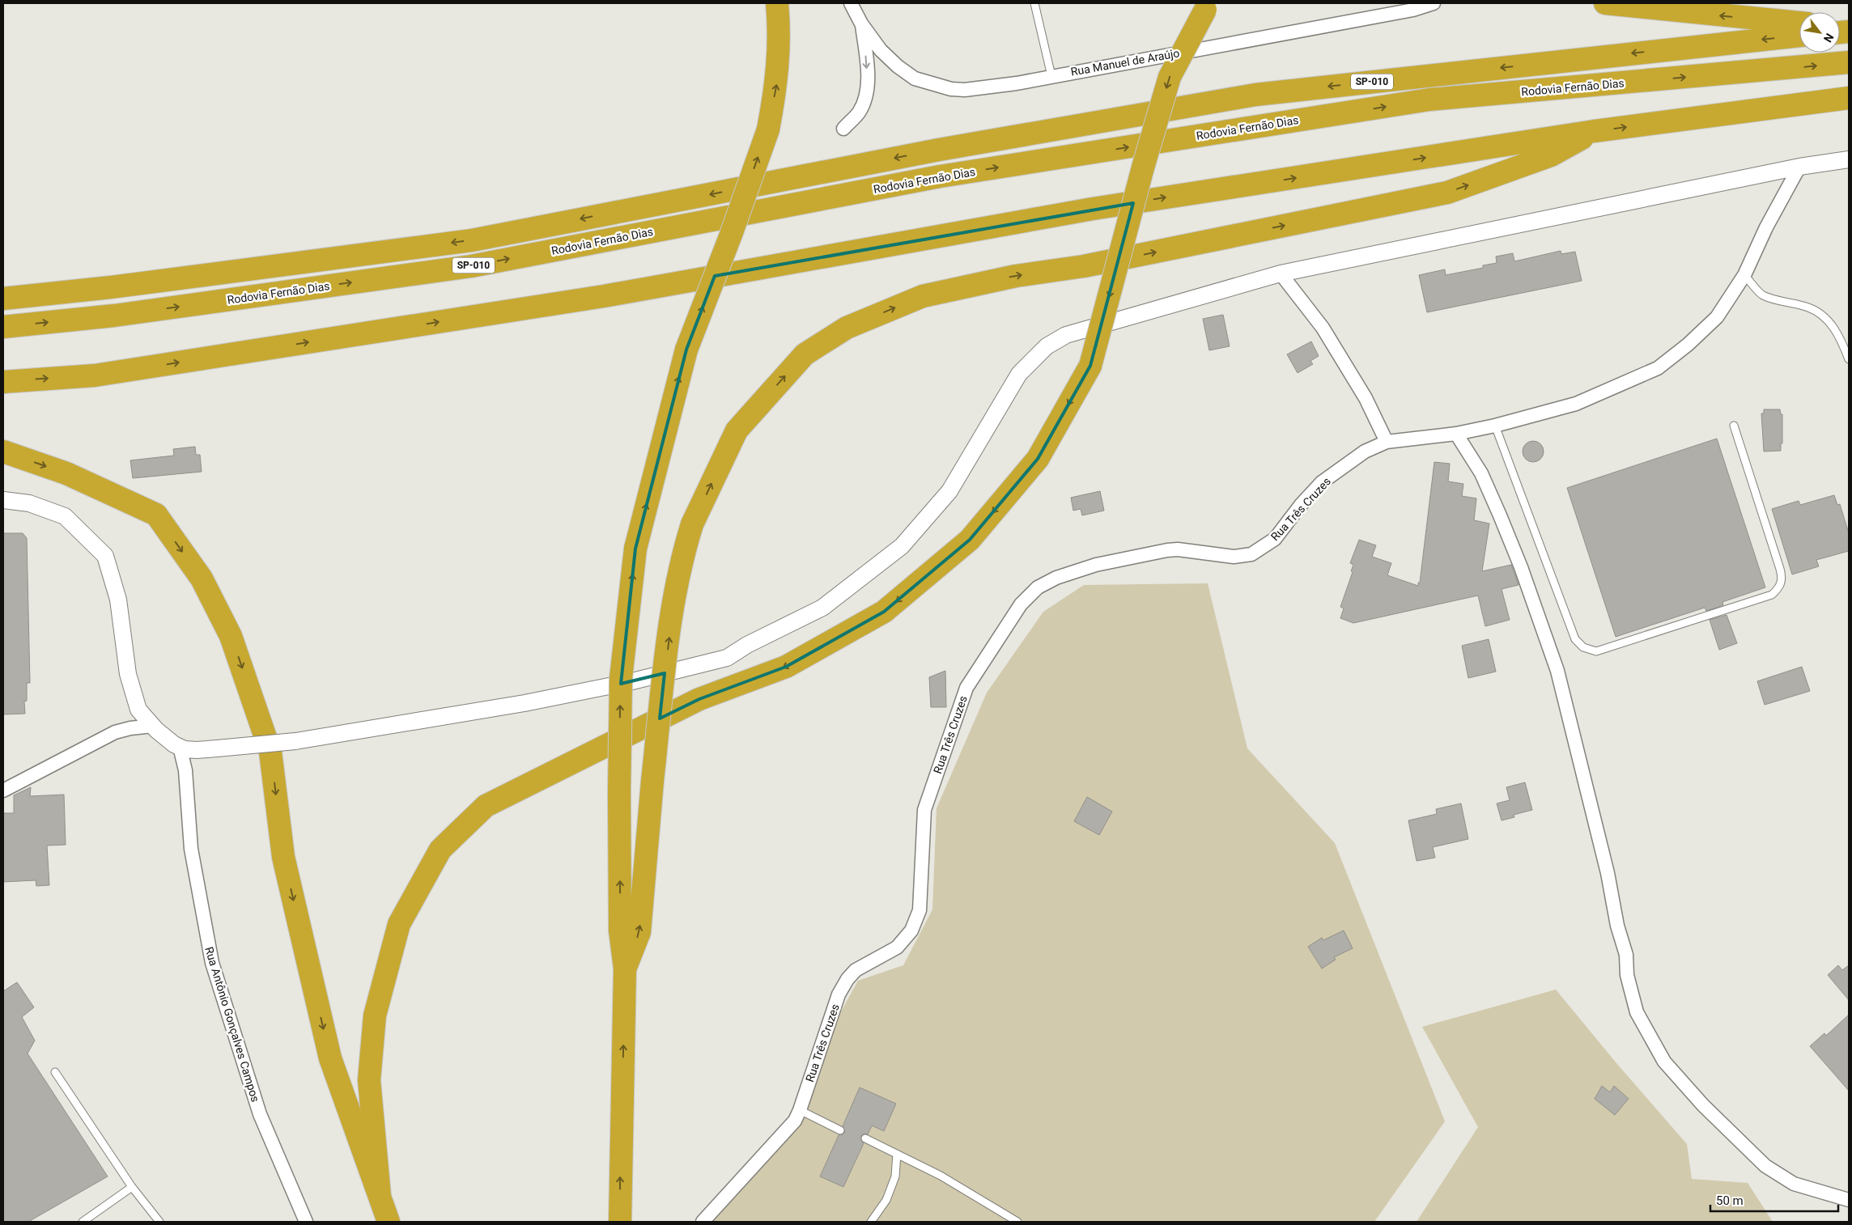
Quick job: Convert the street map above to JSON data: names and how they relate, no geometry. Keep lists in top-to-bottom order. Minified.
{"streets":{"highway":["SP-010","Rodovia Fernão Dias"],"street":["Rua Manuel de Araújo","Rua Três Cruzes","Rua Antônio Gonçalves Campos"]},"scale_bar":"50 m","north":"bottom right"}
